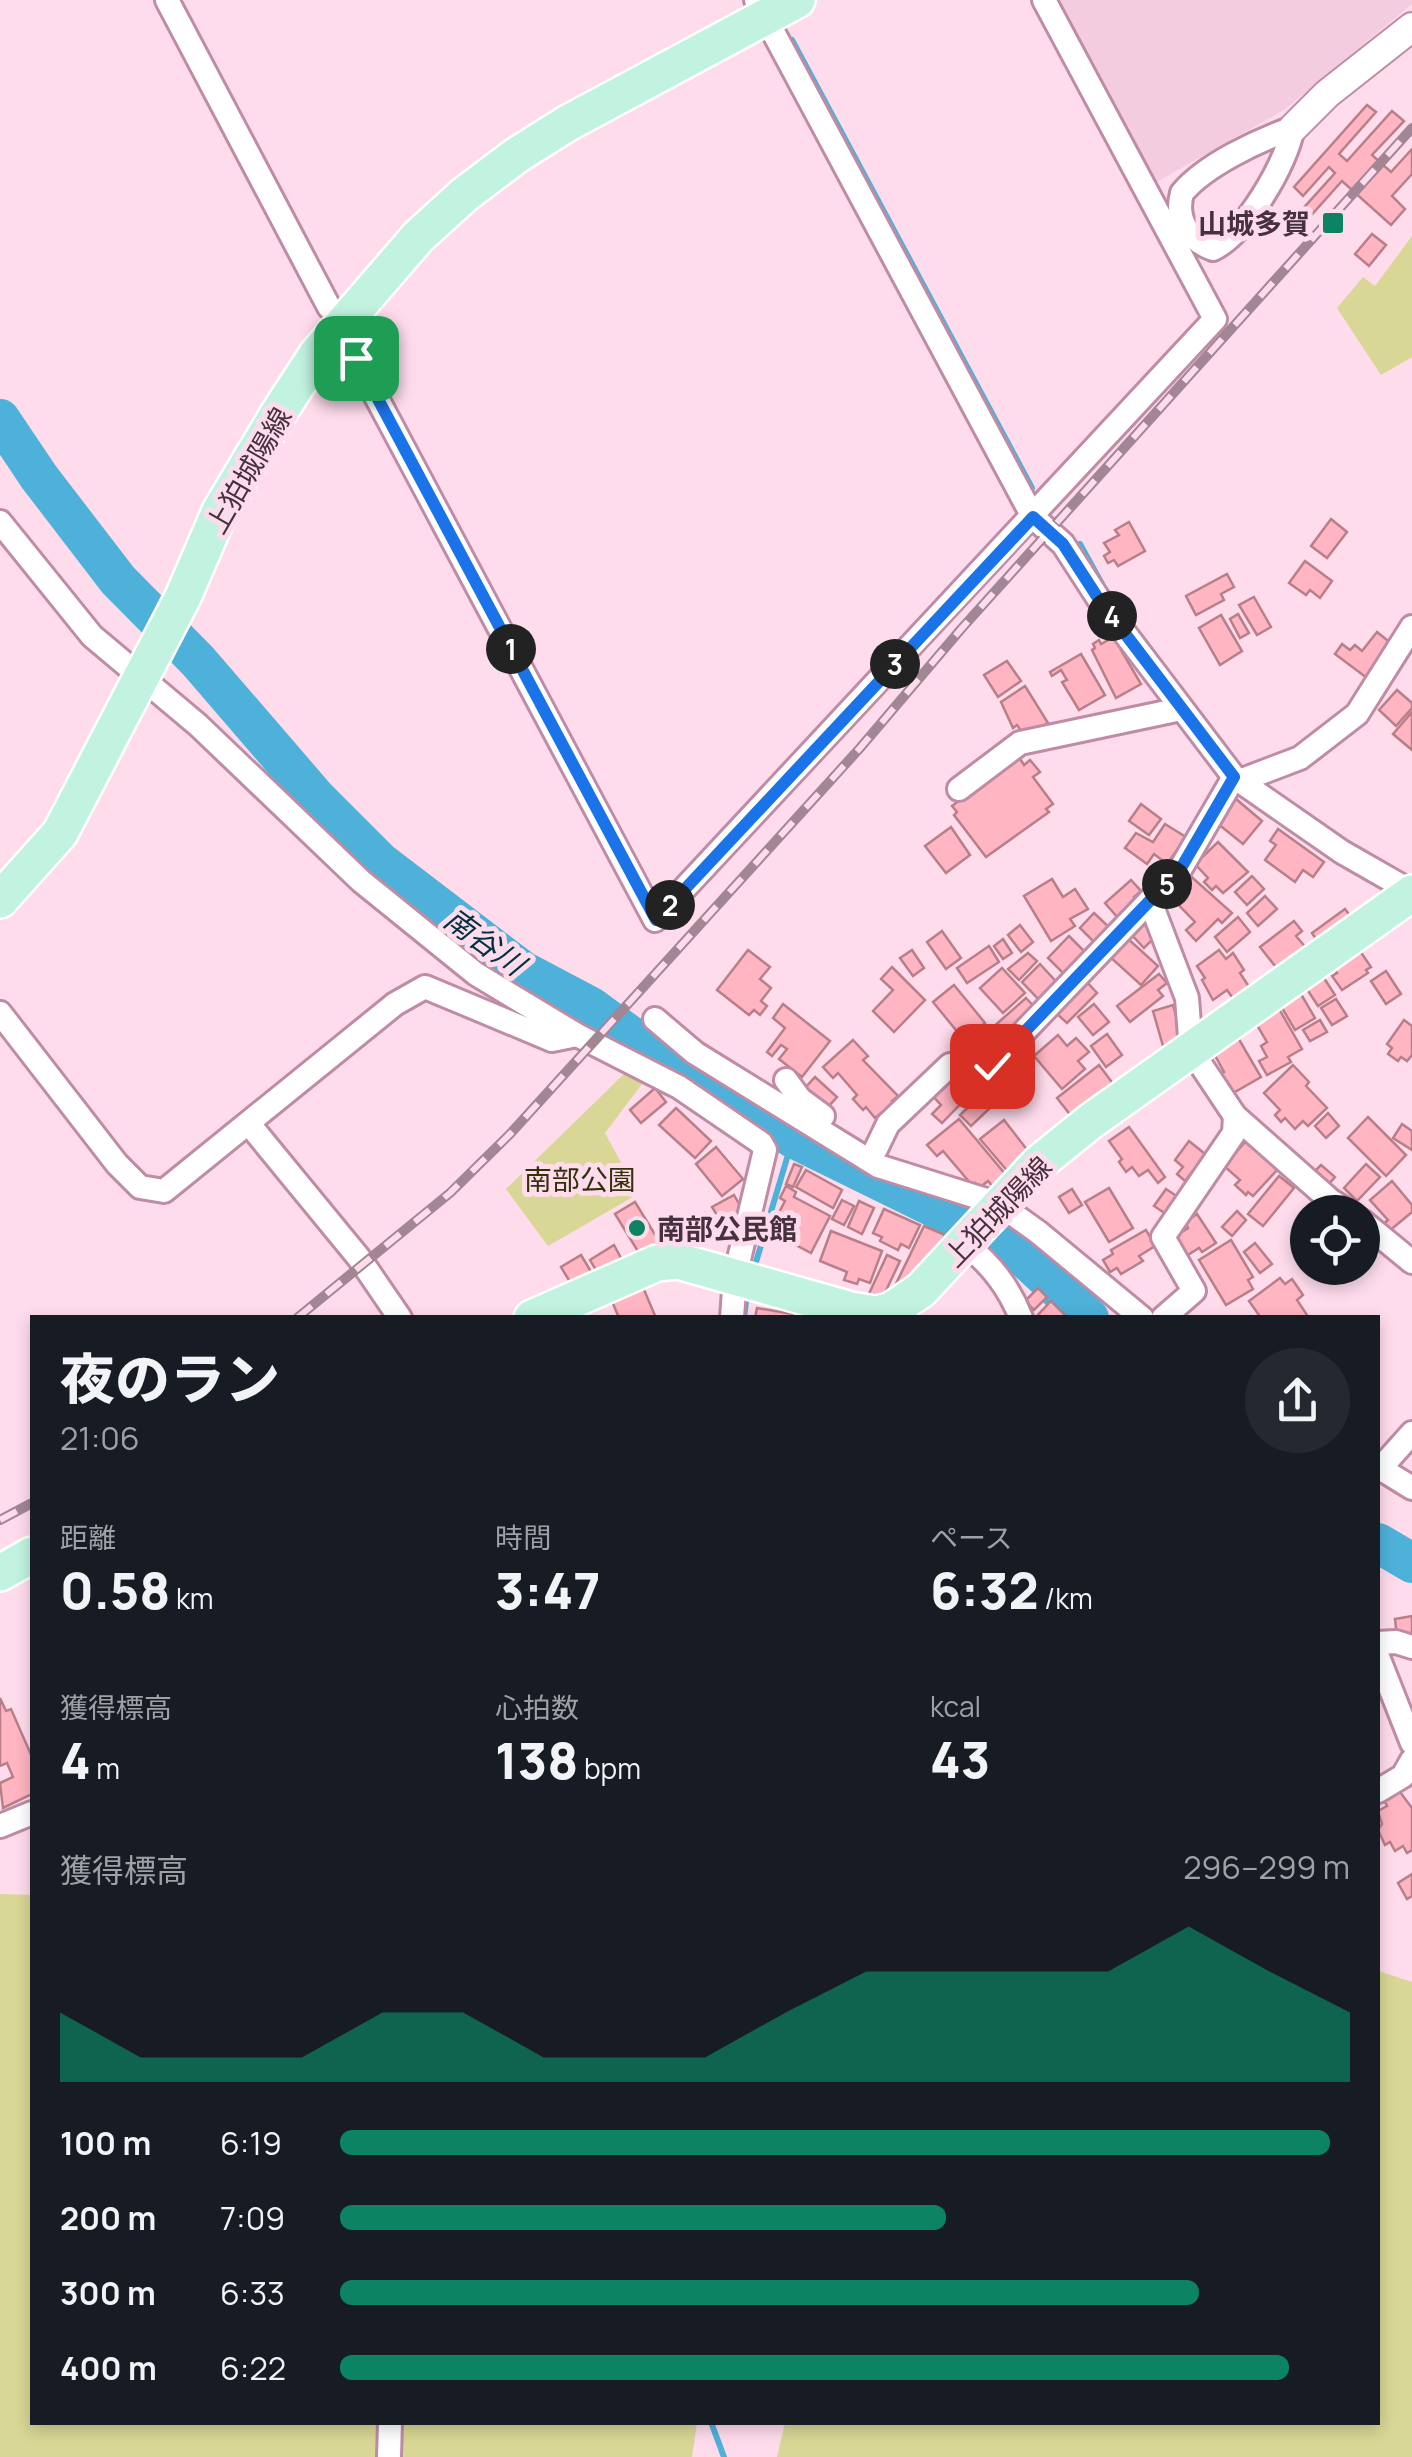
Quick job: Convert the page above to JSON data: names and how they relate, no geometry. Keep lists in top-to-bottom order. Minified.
{"streets":{"main road":["上狛城陽線"]},"water":["南谷川"],"parks":["南部公園"],"places":{"transit":["山城多賀"],"other":["南部公民館"]},"page":{"pins":["4","1","3","5","2"],"heading":["夜のラン","21:06"],"stats":[["距離","0.58 km"],["時間","3:47"],["ペース","6:32 /km"],["獲得標高","4 m"],["心拍数","138 bpm"],["kcal","43"]],"chart":["獲得標高","296–299 m"],"list":[{"name":"100 m","note":"6:19"},{"name":"200 m","note":"7:09"},{"name":"300 m","note":"6:33"},{"name":"400 m","note":"6:22"}]}}
